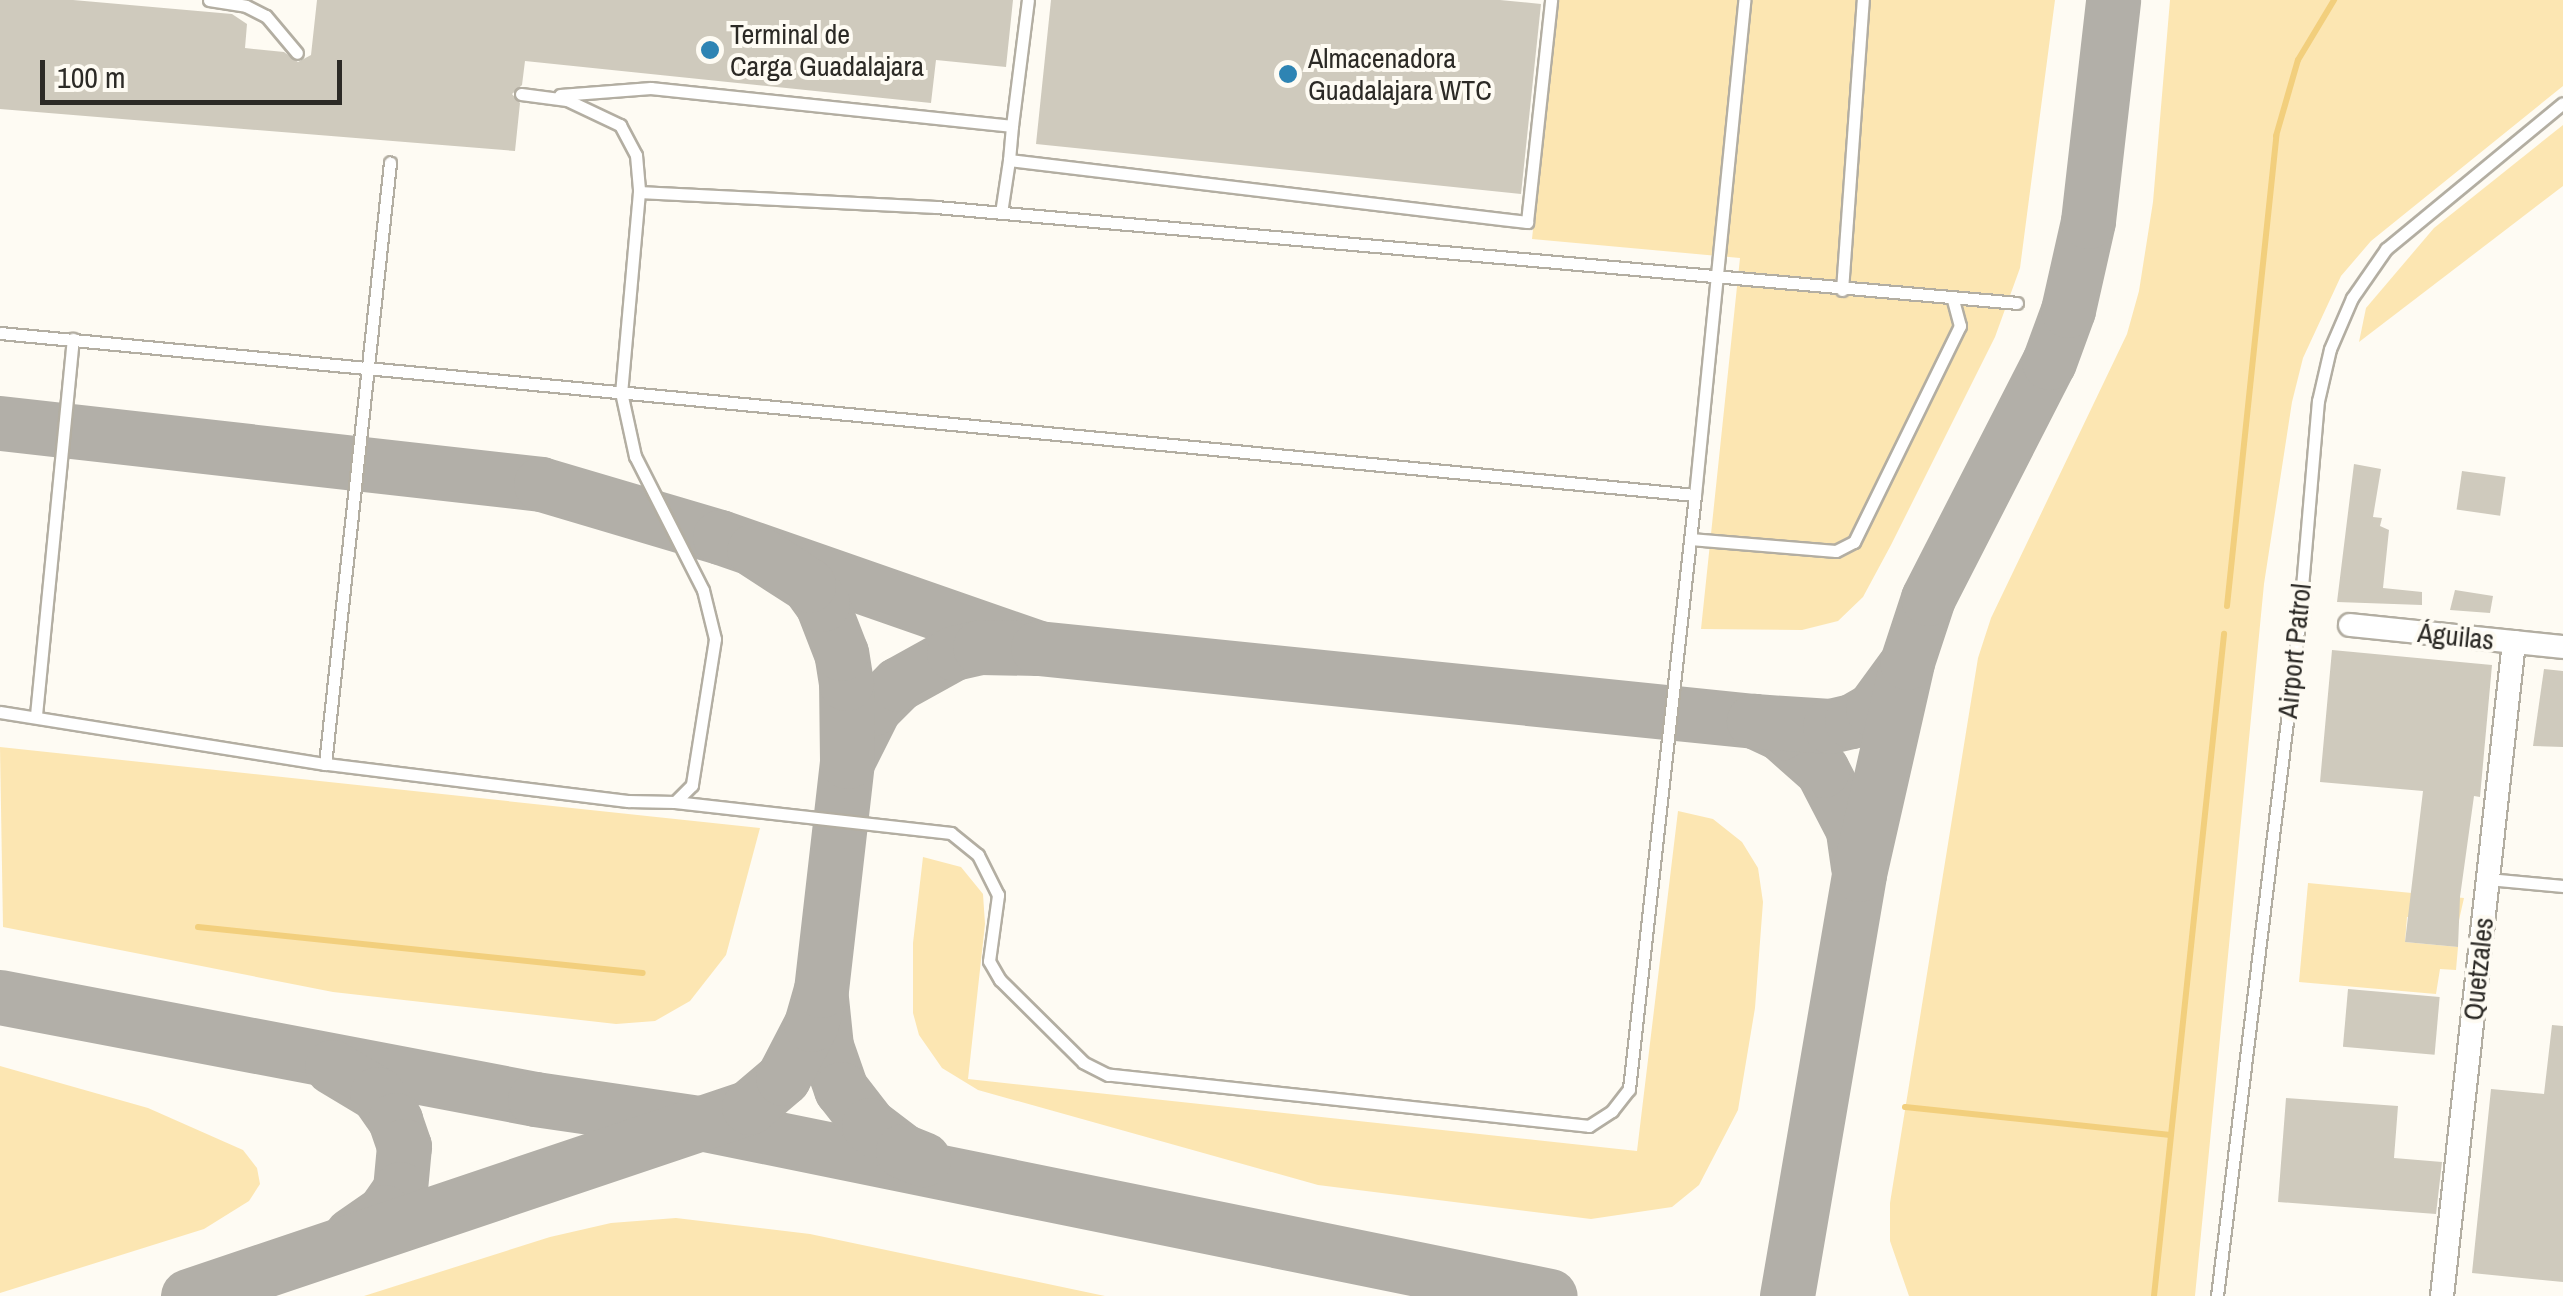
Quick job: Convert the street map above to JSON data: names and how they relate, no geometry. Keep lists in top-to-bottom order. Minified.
{"streets":{"street":["Águilas","Quetzales"],"lane":["Airport Patrol"]},"crossings":[["Águilas","Quetzales"]],"places":["Terminal de Carga Guadalajara","Almacenadora Guadalajara WTC"],"scale_bar":"100 m"}
